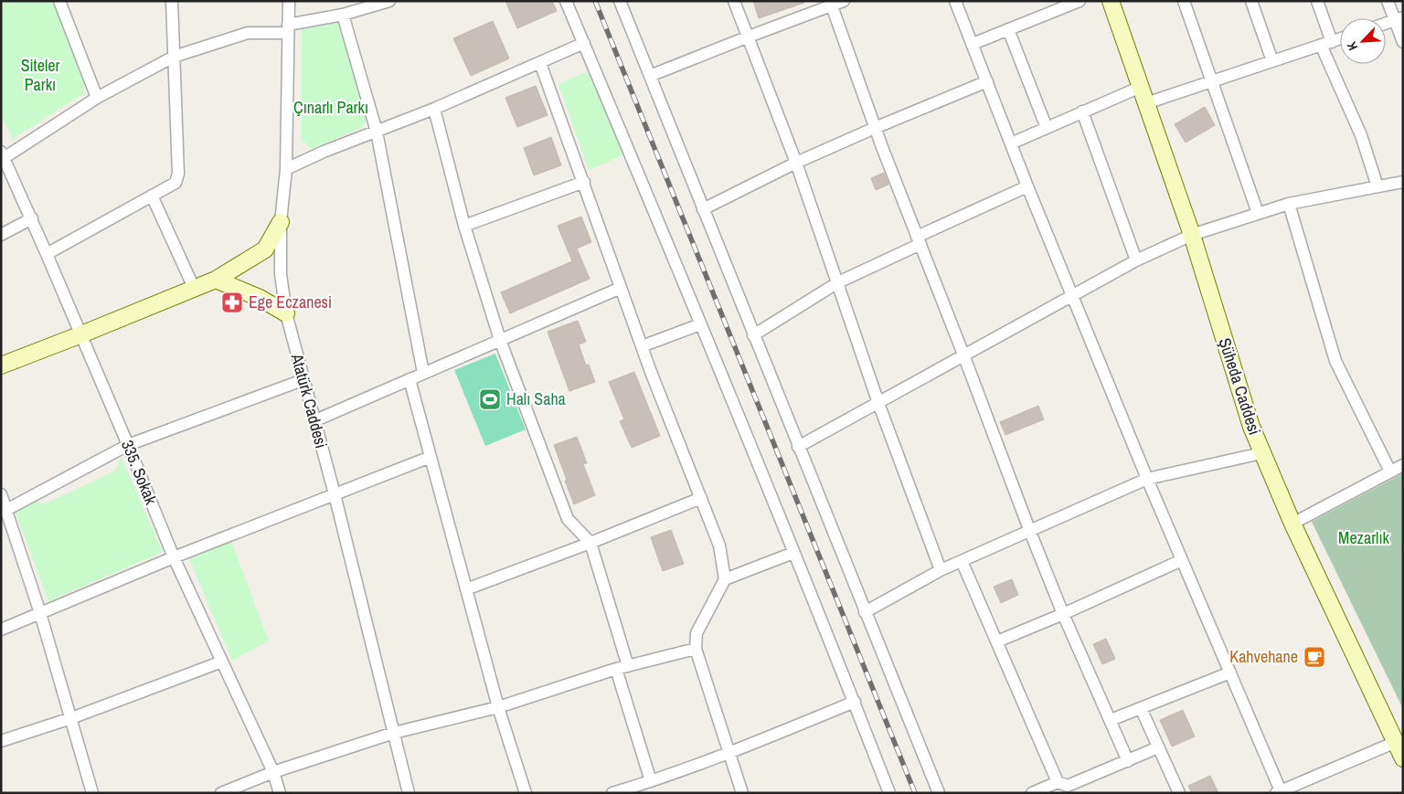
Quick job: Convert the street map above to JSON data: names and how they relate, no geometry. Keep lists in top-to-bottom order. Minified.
{"streets":{"main road":["Şüheda Caddesi"],"street":["Atatürk Caddesi","335. Sokak"]},"parks":["Siteler Parkı","Çınarlı Parkı","Mezarlık"],"places":{"pharmacy":["Ege Eczanesi"],"sports":["Halı Saha"],"cafe":["Kahvehane"]},"north":"bottom left"}
